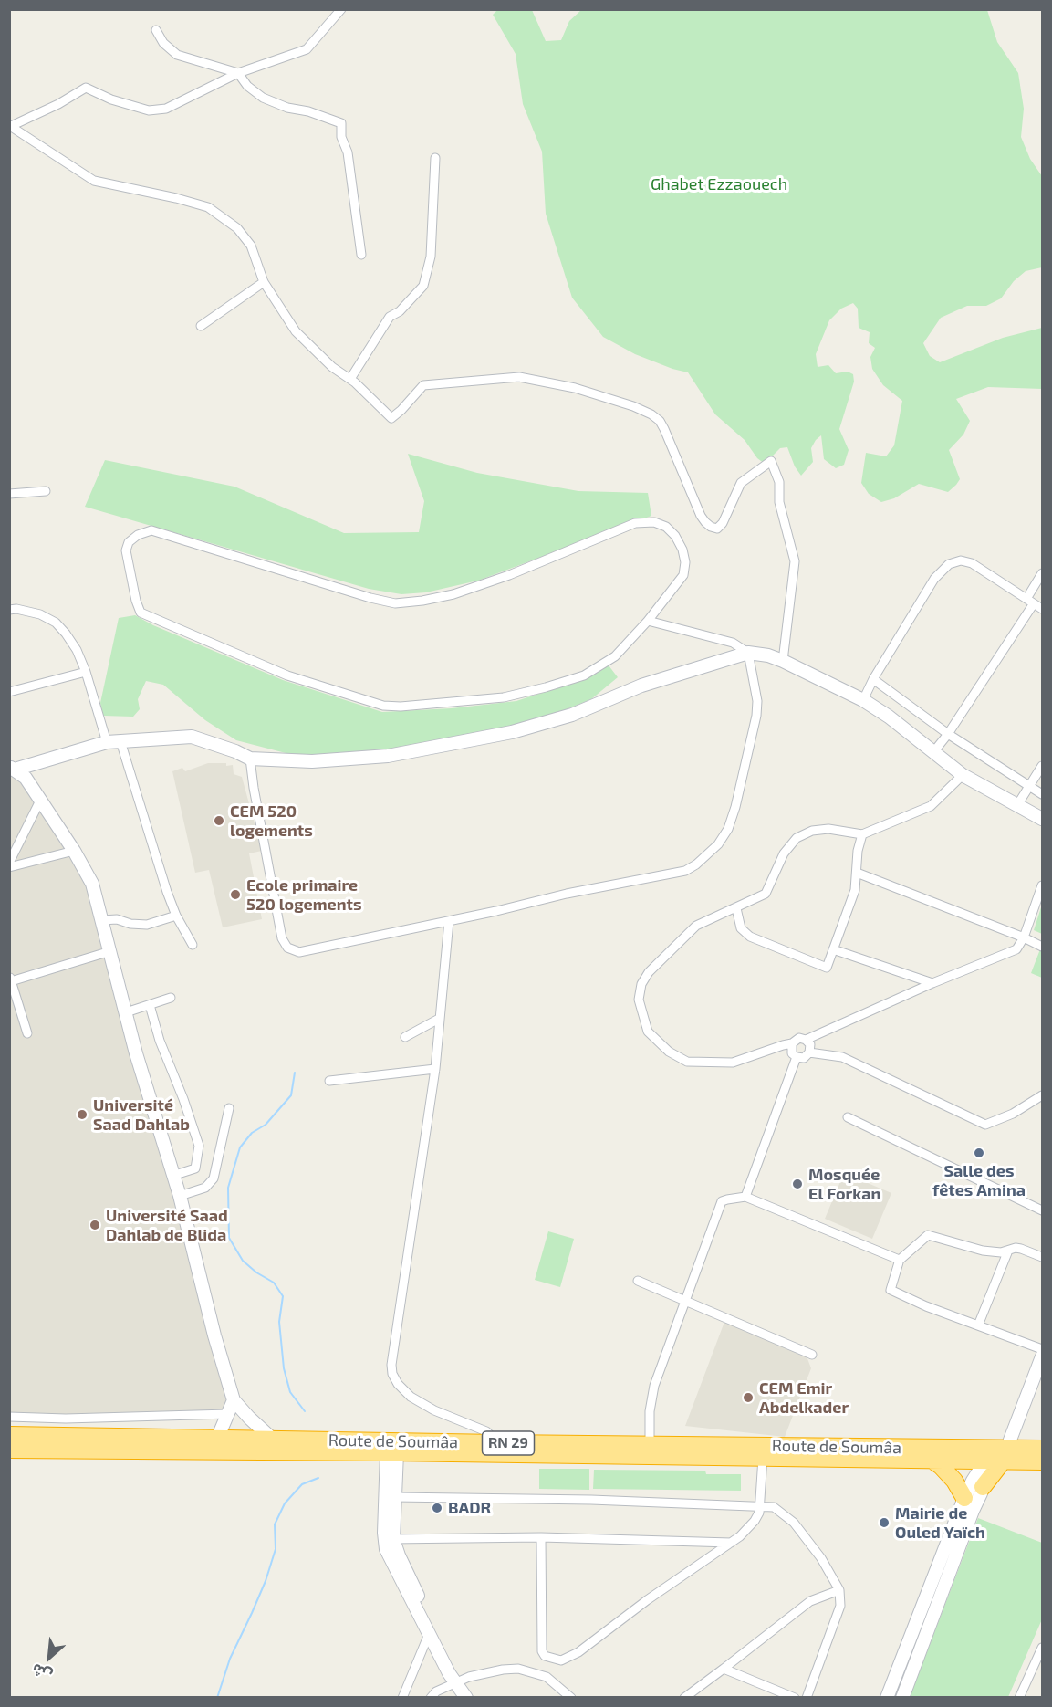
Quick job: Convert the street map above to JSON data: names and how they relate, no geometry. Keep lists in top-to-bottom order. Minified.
{"streets":{"highway":["Route de Soumâa","RN 29"]},"crossings":[["Route de Soumâa","RN 29"]],"parks":["Ghabet Ezzaouech"],"places":["CEM 520 logements","Ecole primaire 520 logements","Université Saad Dahlab","Salle des fêtes Amina","Mosquée El Forkan","Université Saad Dahlab de Blida","CEM Emir Abdelkader","BADR","Mairie de Ouled Yaïch"],"north":"bottom left"}
